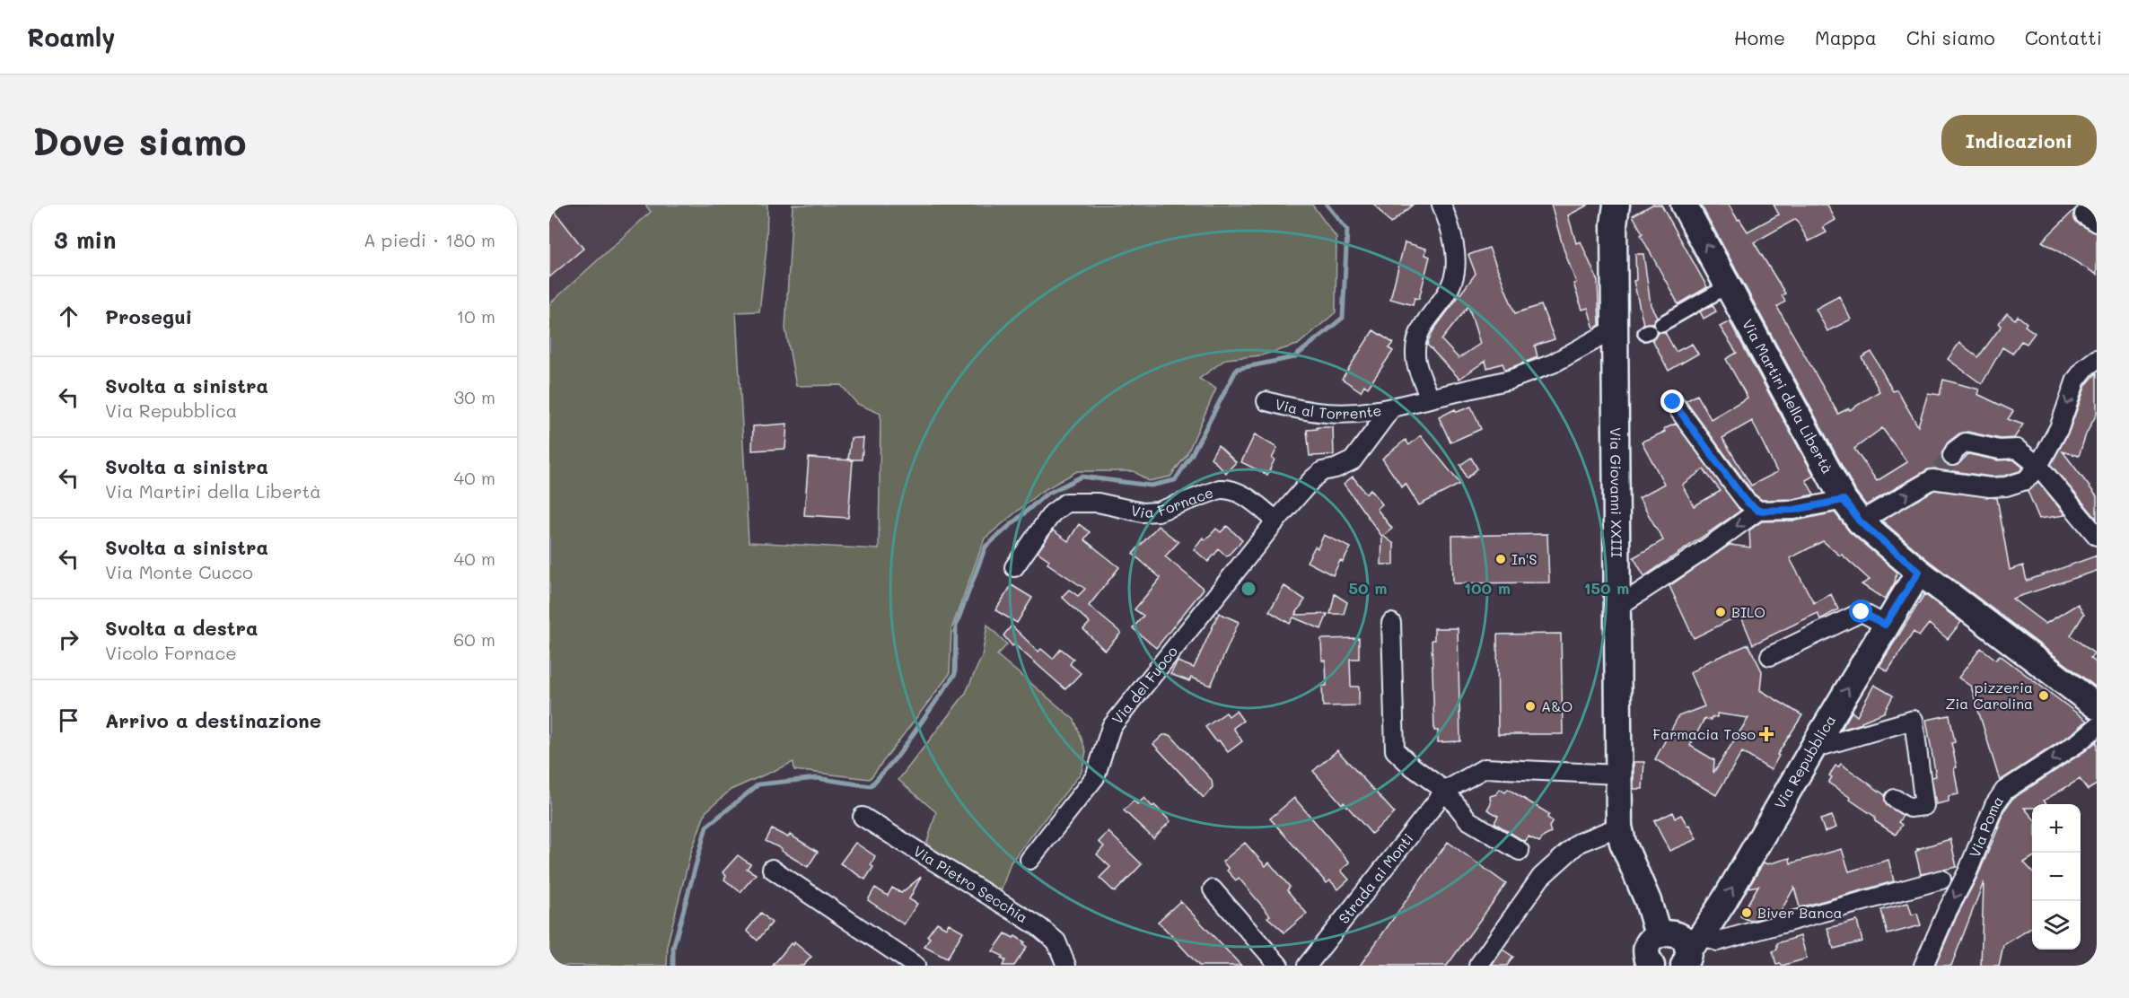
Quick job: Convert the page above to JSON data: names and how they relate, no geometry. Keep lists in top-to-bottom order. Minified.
{"streets":{"main road":["Via Martiri della Libertà","Via Giovanni XXIII","Via Repubblica"],"street":["Via al Torrente","Via Fornace","Via del Fuoco","Via Poma","Strada ai Monti","Via Pietro Secchia"]},"crossings":[["Via Martiri della Libertà","Via Repubblica"],["Via Giovanni XXIII","Strada ai Monti"],["Via Fornace","Via del Fuoco"]],"one_way":["Via Repubblica","Via Poma"],"places":{"other":["In'S","BILO","pizzeria Zia Carolina","A&O","Biver Banca"],"health":["Farmacia Toso"]},"page":{"header":"Roamly","nav":["Home","Mappa","Chi siamo","Contatti"],"buttons":"Indicazioni","title":"Dove siamo","heading":["3 min","A piedi · 180 m"],"list":[["Prosegui","10 m"],["Svolta a sinistra","Via Repubblica","30 m"],["Svolta a sinistra","Via Martiri della Libertà","40 m"],["Svolta a sinistra","Via Monte Cucco","40 m"],["Svolta a destra","Vicolo Fornace","60 m"],"Arrivo a destinazione"],"map_buttons":["+","−"]},"rings":["50 m","100 m","150 m"]}
